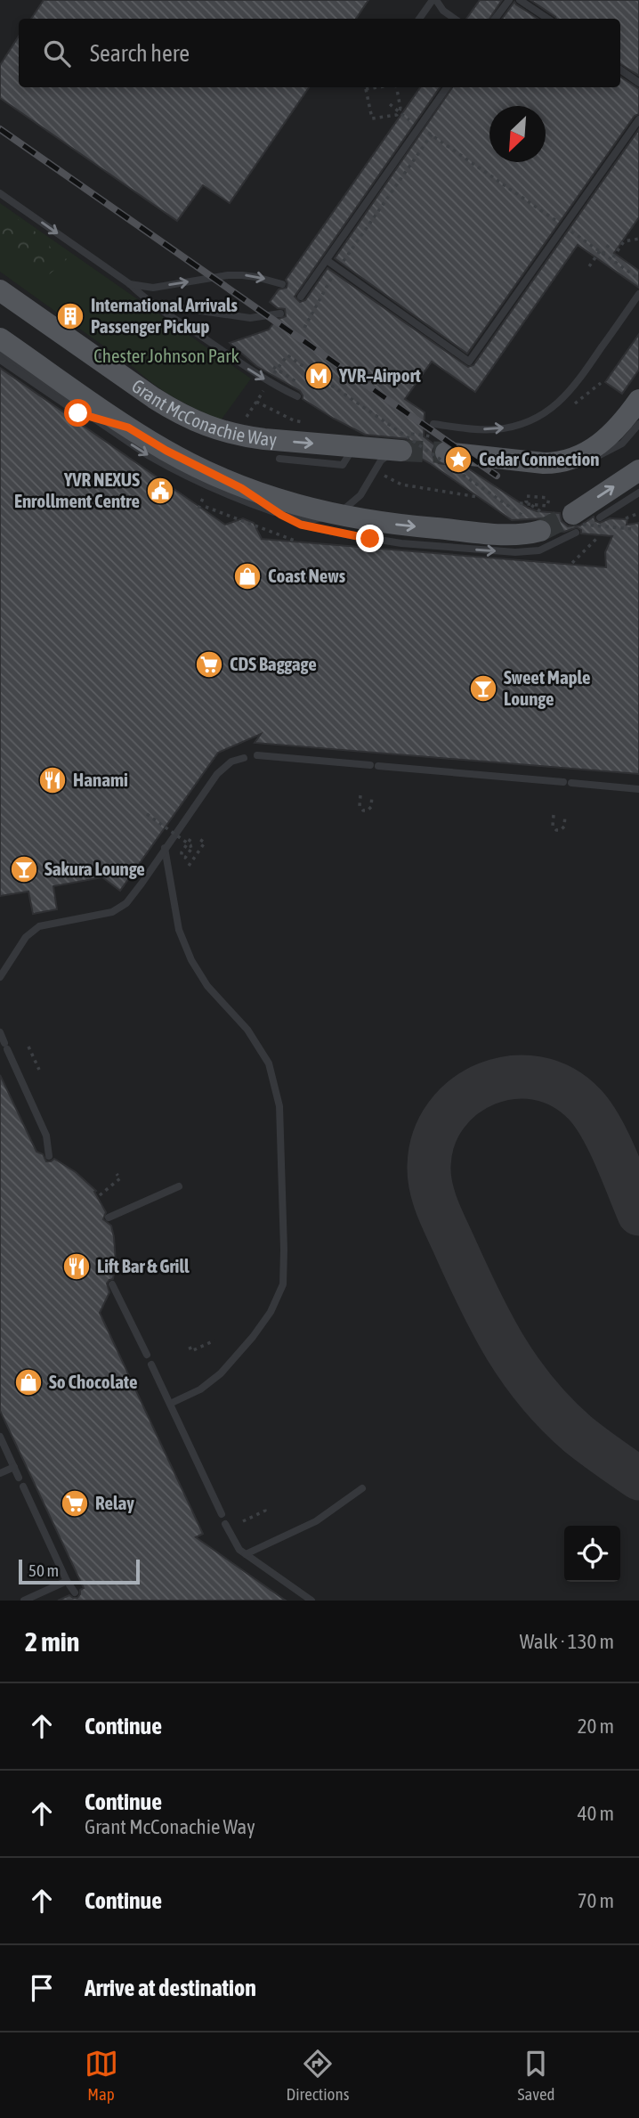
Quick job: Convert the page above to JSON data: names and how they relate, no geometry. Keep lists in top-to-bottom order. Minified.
{"streets":{"main road":["Grant McConachie Way"]},"parks":["Chester Johnson Park"],"places":{"building":["International Arrivals Passenger Pickup"],"metro station":["YVR–Airport"],"place":["Cedar Connection"],"public building":["YVR NEXUS Enrollment Centre"],"shop":["Coast News","So Chocolate"],"supermarket":["CDS Baggage","Relay"],"bar":["Sweet Maple Lounge","Sakura Lounge"],"restaurant":["Hanami","Lift Bar & Grill"]},"scale_bar":"50 m","north":"bottom left","page":{"search":"Search here","scale":"50 m","heading":["2 min","Walk · 130 m"],"list":[["Continue","20 m"],["Continue","Grant McConachie Way","40 m"],["Continue","70 m"],"Arrive at destination"],"nav":["Map","Directions","Saved"]}}
